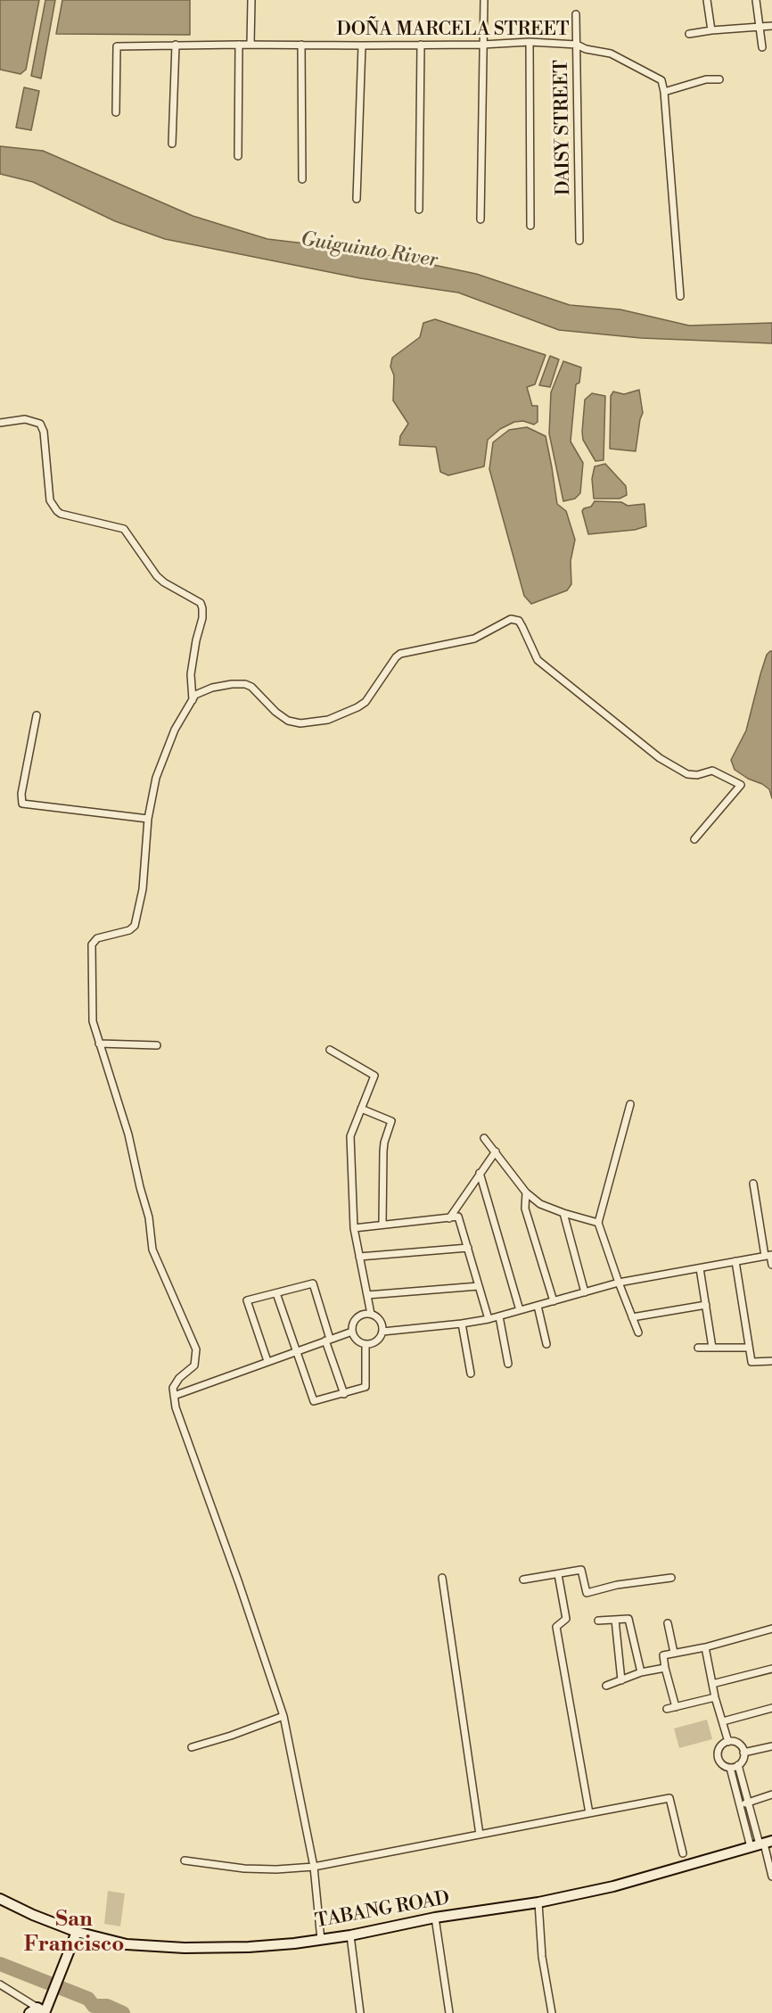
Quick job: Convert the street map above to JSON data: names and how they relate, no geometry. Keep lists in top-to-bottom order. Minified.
{"streets":{"main road":["TABANG ROAD"],"street":["DOÑA MARCELA STREET","DAISY STREET"]},"crossings":[["DOÑA MARCELA STREET","DAISY STREET"]],"districts":["San Francisco"],"water":["Guiguinto River"]}
